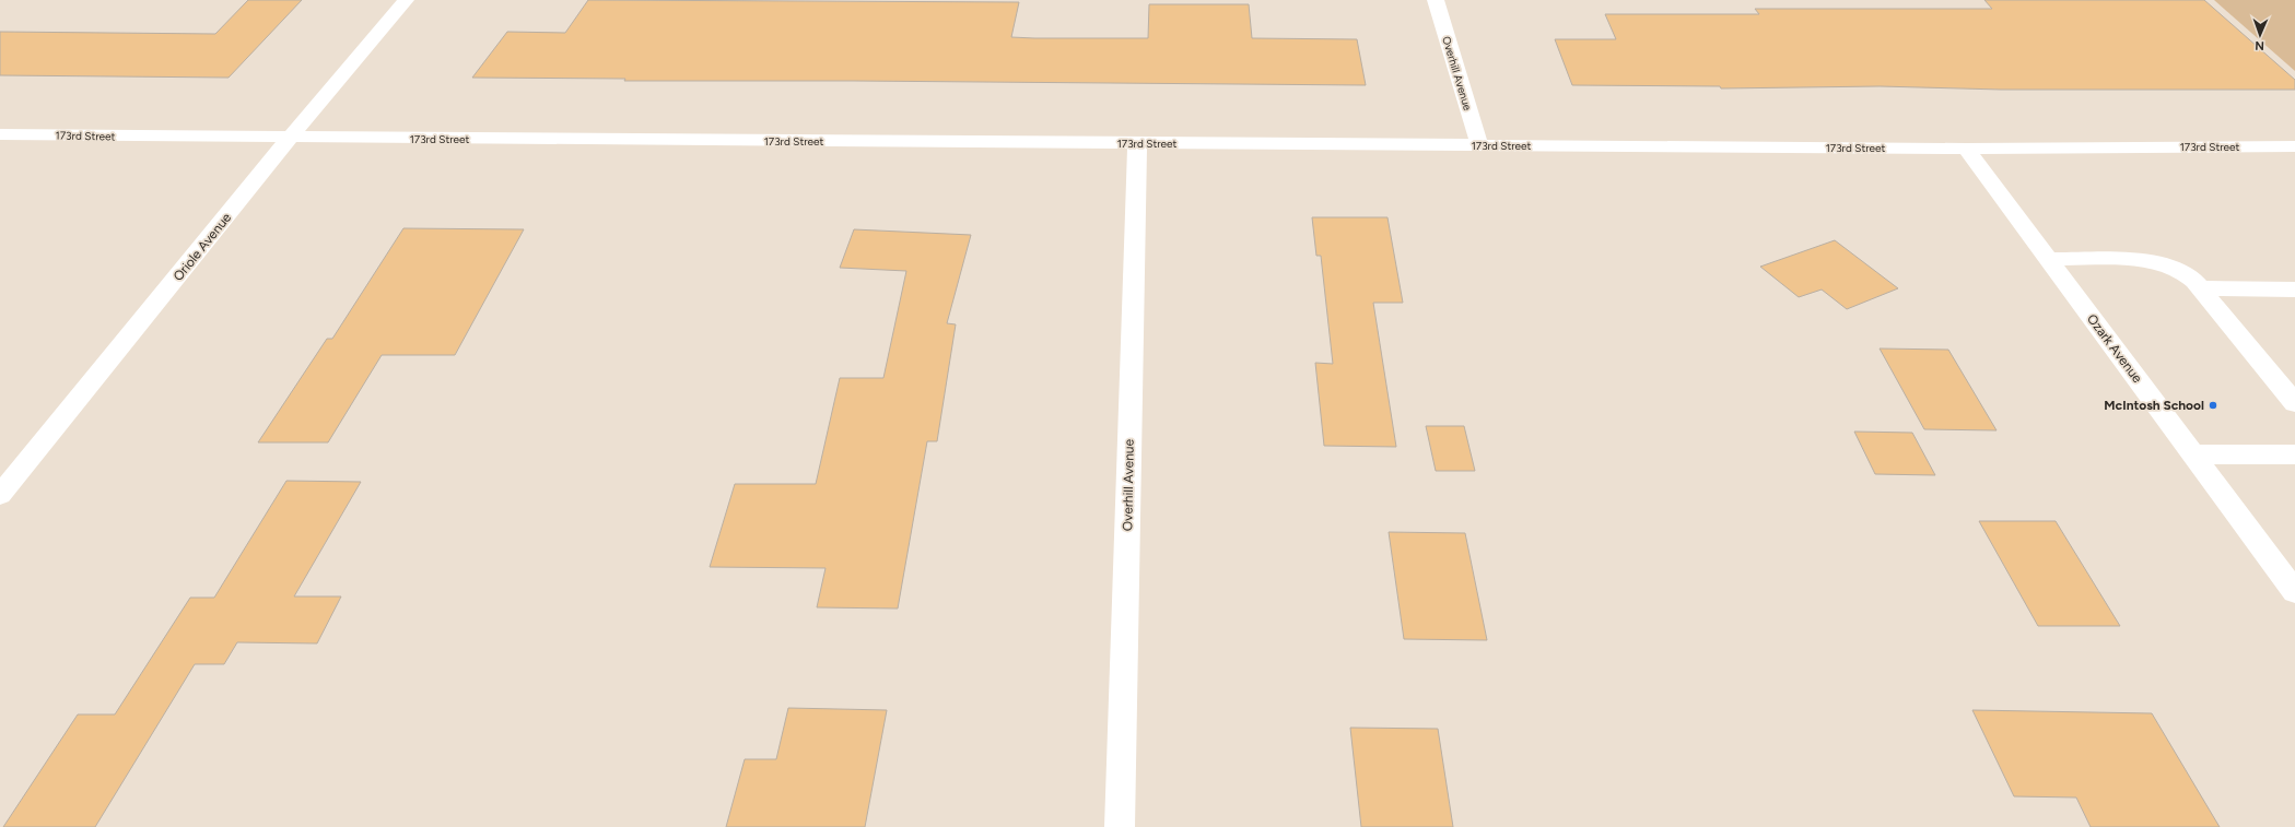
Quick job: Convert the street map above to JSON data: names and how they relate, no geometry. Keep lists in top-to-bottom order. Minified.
{"streets":{"street":["Overhill Avenue","173rd Street","Oriole Avenue","Ozark Avenue"]},"crossings":[["Overhill Avenue","173rd Street"],["173rd Street","Oriole Avenue"],["173rd Street","Ozark Avenue"]],"places":["McIntosh School"],"north":"bottom"}
